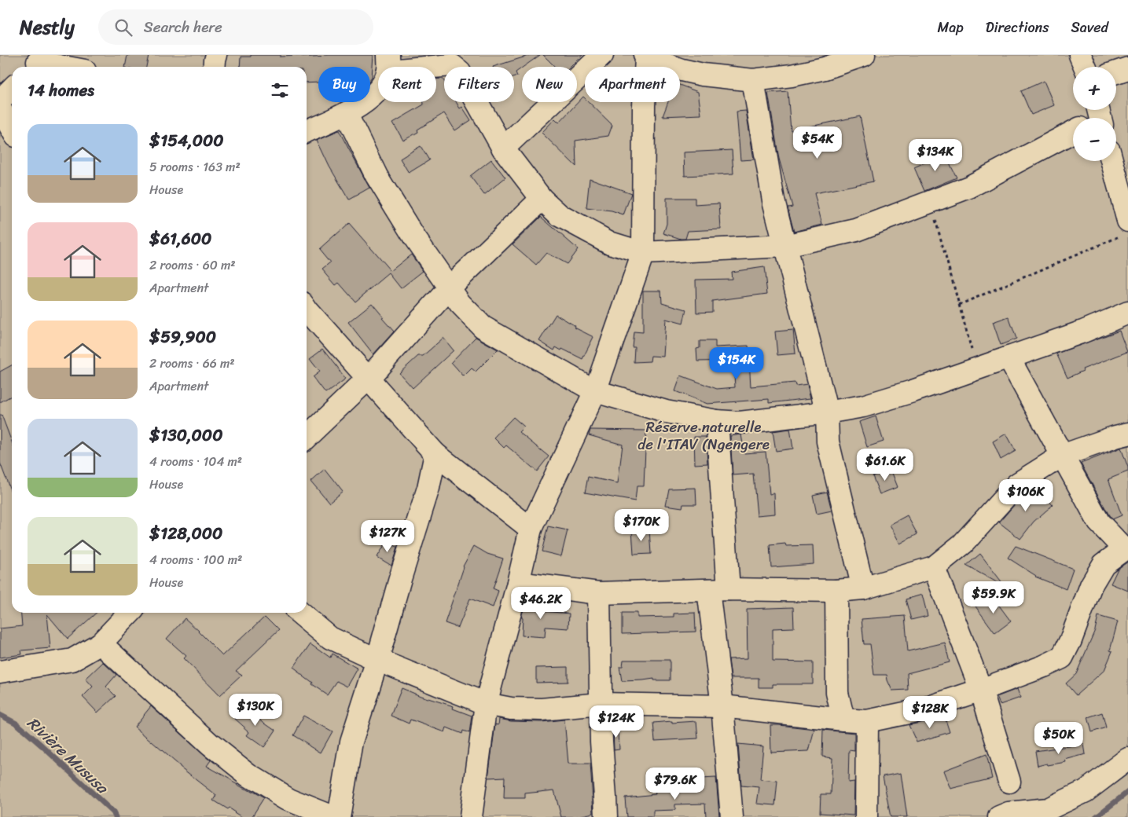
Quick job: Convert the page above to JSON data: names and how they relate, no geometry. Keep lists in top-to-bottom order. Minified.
{"water":["Rivière Mususa"],"parks":["Réserve naturelle de l'ITAV (Ngengere"],"page":{"header":"Nestly","search":"Search here","nav":["Map","Directions","Saved"],"map_buttons":["+","−"],"chip":["Buy","Rent","Filters","New","Apartment"],"heading":"14 homes","list":[{"name":"$154,000","note":"5 rooms · 163 m² · House"},{"name":"$61,600","note":"2 rooms · 60 m² · Apartment"},{"name":"$59,900","note":"2 rooms · 66 m² · Apartment"},{"name":"$130,000","note":"4 rooms · 104 m² · House"},{"name":"$128,000","note":"4 rooms · 100 m² · House"}],"price":["$54K","$134K","$154K","$61.6K","$106K","$170K","$127K","$59.9K","$46.2K","$130K","$128K","$124K","$50K","$79.6K"]}}
